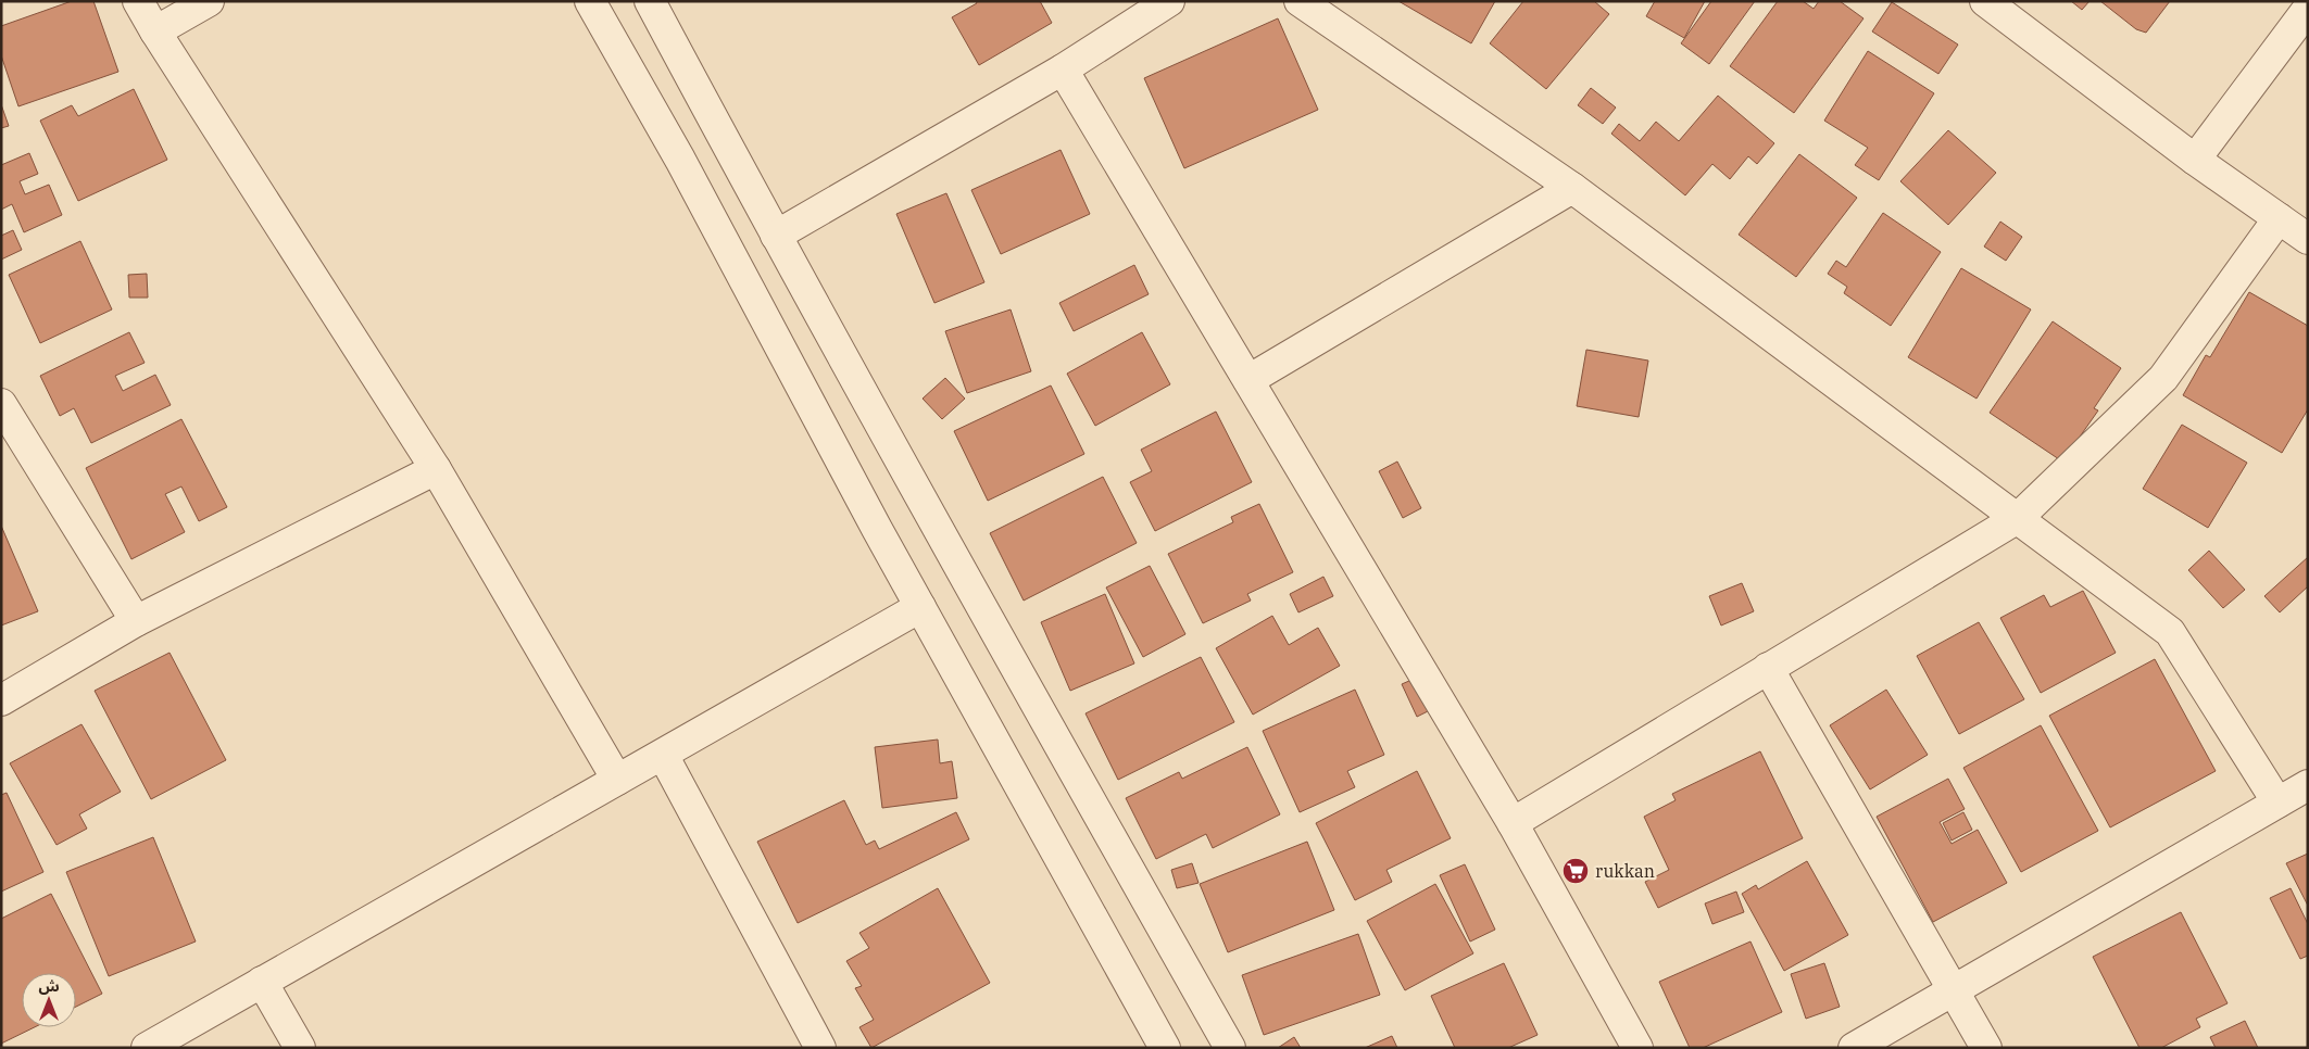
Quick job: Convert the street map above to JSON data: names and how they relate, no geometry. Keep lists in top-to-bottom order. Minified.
{"places":{"supermarket":["rukkan"]},"north":"top"}
